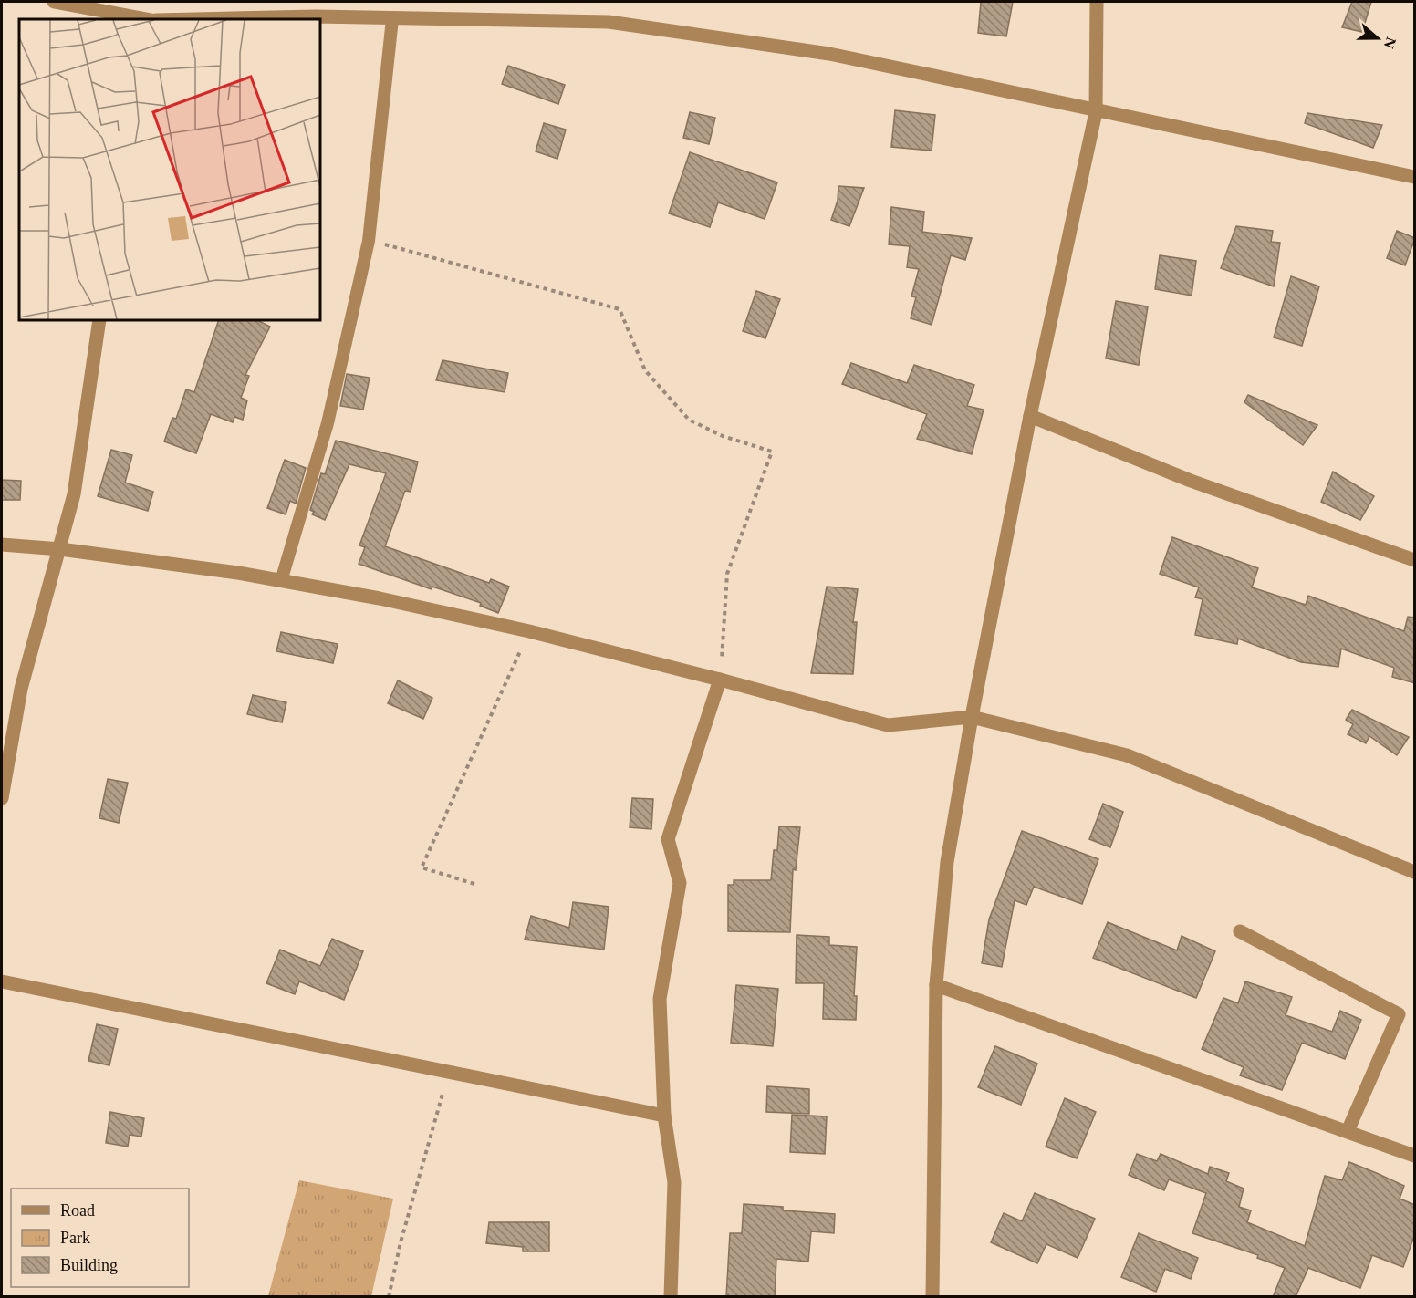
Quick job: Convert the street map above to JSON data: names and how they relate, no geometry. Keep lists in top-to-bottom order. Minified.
{"legend":["Road","Park","Building"],"north":"right"}
